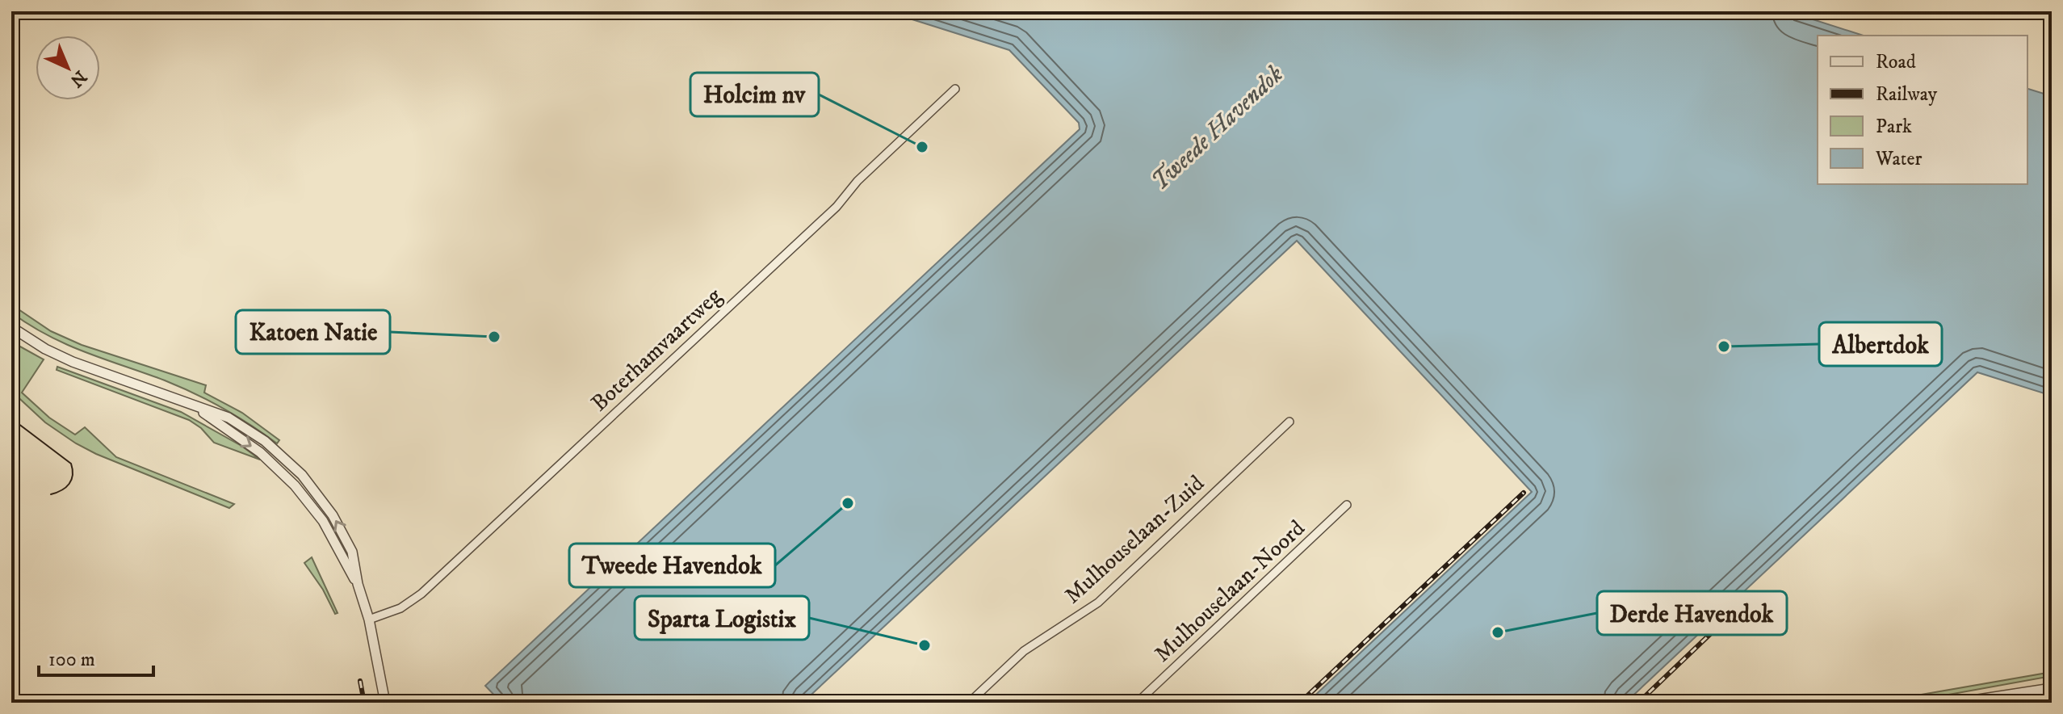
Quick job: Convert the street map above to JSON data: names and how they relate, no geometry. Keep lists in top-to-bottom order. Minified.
{"streets":{"street":["Boterhamvaartweg","Mulhouselaan-Zuid","Mulhouselaan-Noord"]},"water":["Tweede Havendok"],"places":["Holcim nv","Katoen Natie","Albertdok","Tweede Havendok","Derde Havendok","Sparta Logistix"],"legend":["Road","Railway","Park","Water"],"scale_bar":"100 m","north":"bottom right"}
